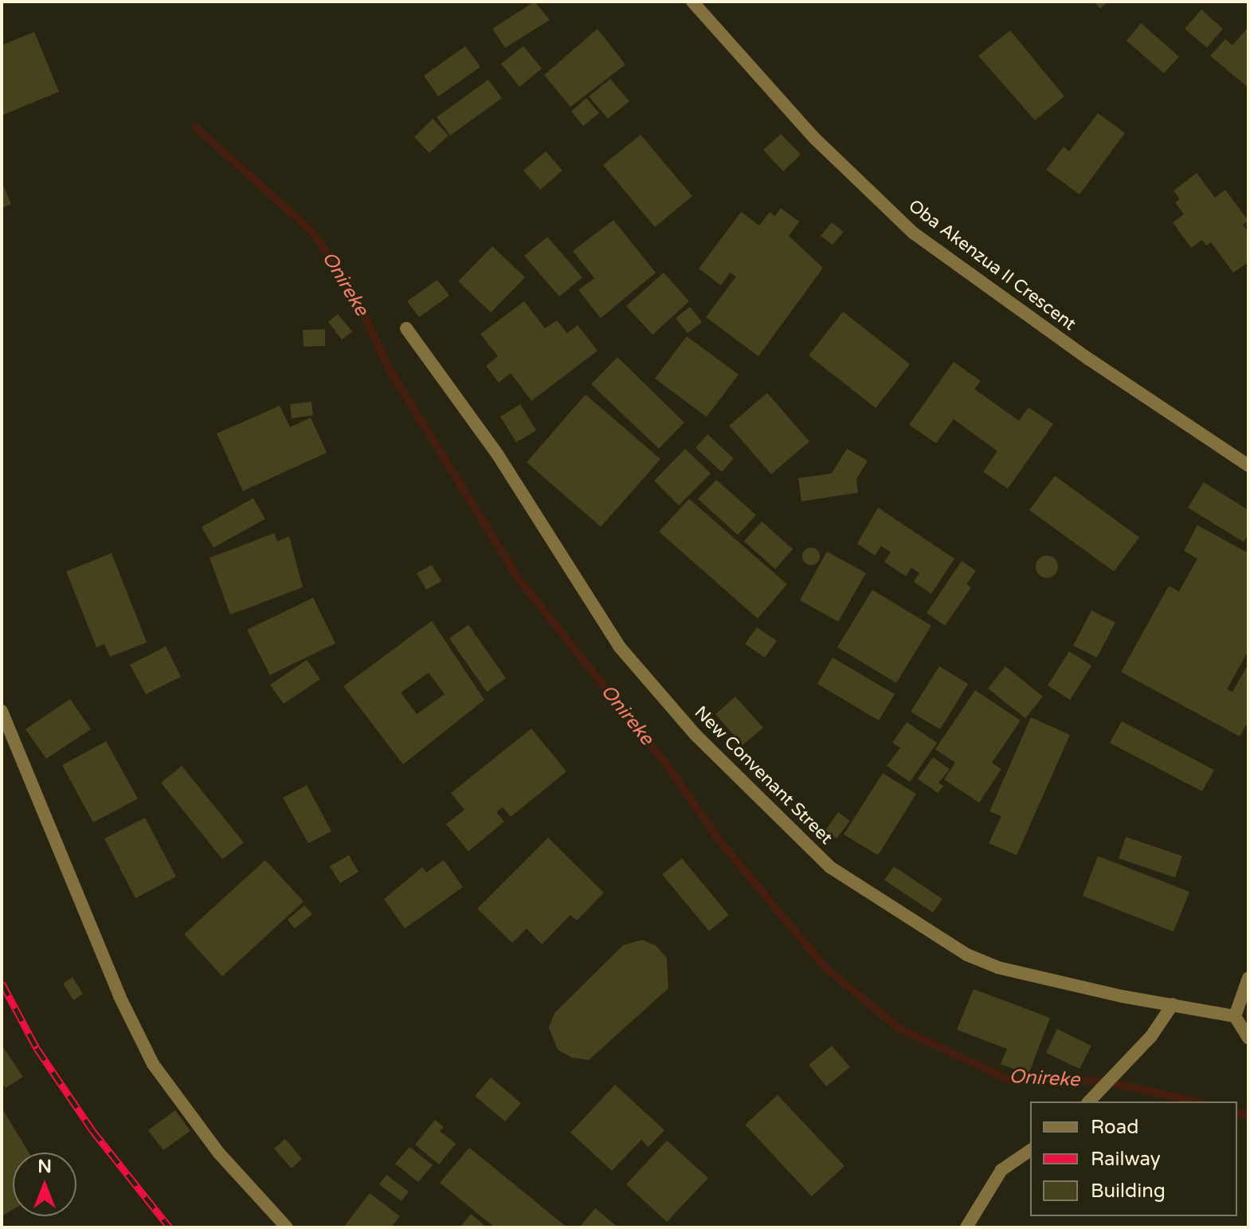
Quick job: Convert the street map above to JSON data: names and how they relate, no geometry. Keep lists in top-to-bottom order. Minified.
{"streets":{"street":["Oba Akenzua II Crescent","New Convenant Street"]},"water":["Onireke"],"legend":["Road","Railway","Building"],"north":"top"}
